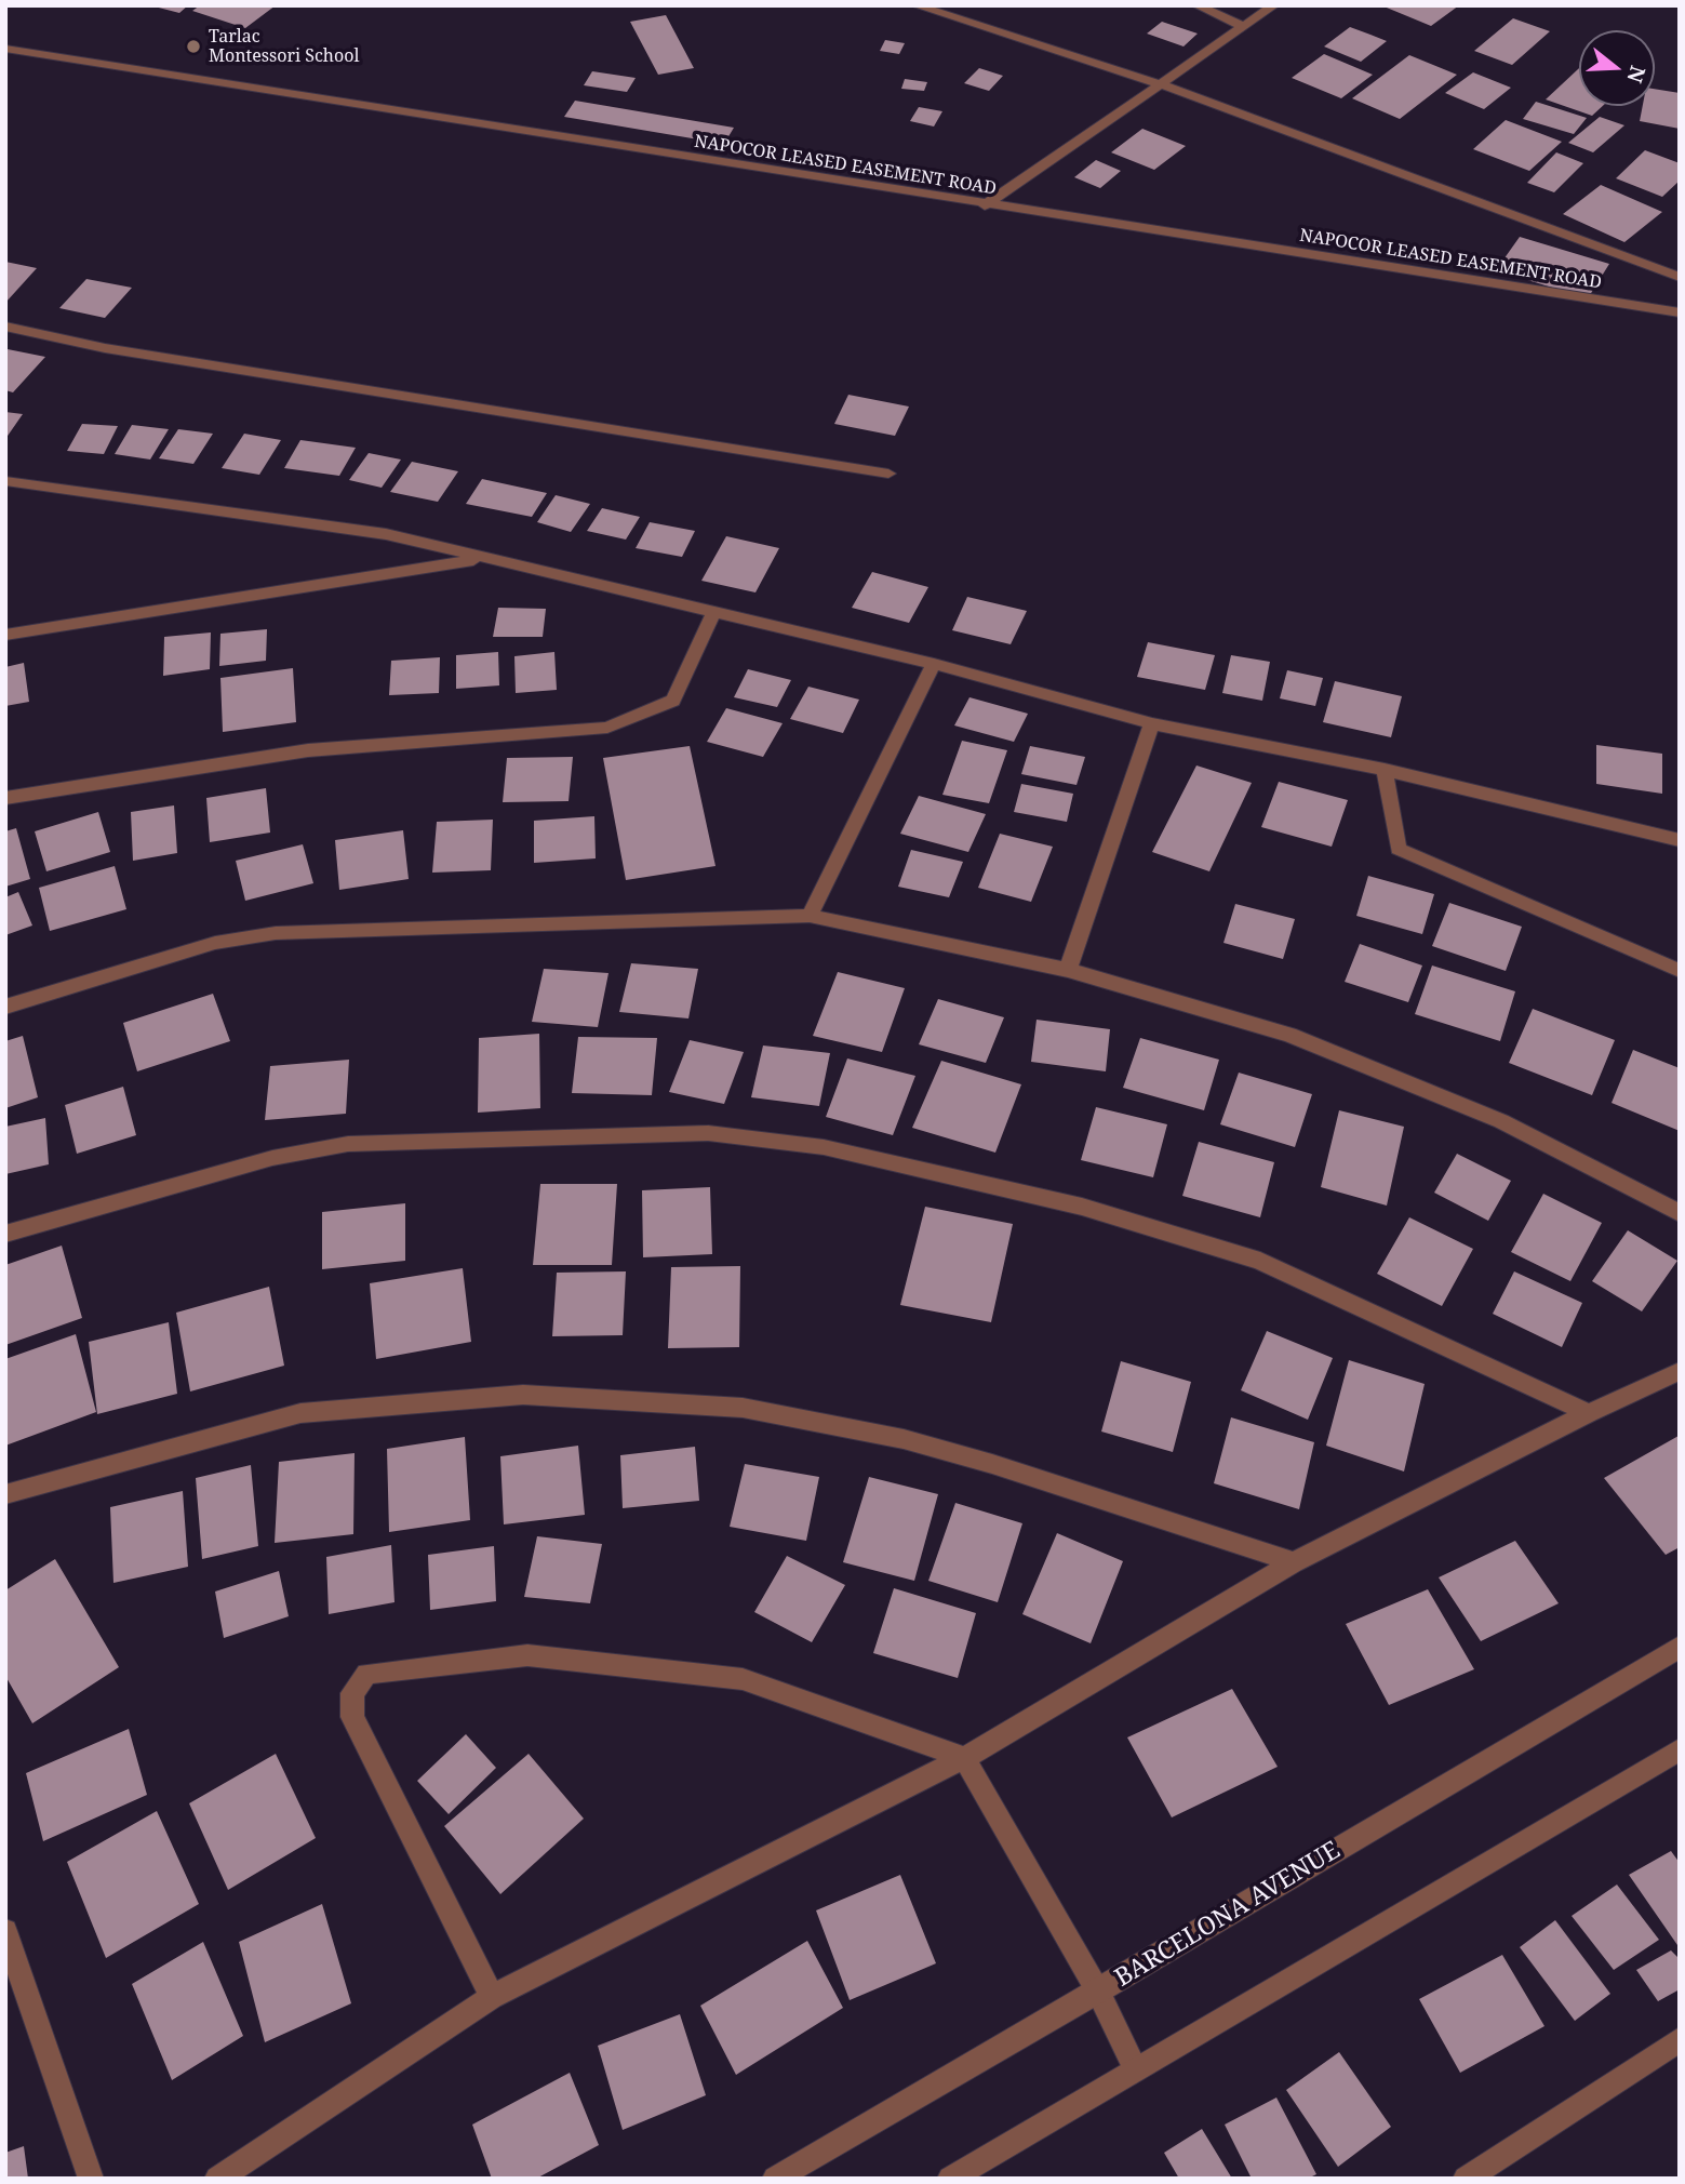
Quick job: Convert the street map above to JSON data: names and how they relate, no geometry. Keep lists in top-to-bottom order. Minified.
{"streets":{"street":["NAPOCOR LEASED EASEMENT ROAD","BARCELONA AVENUE"]},"places":["Tarlac Montessori School"],"north":"right"}
